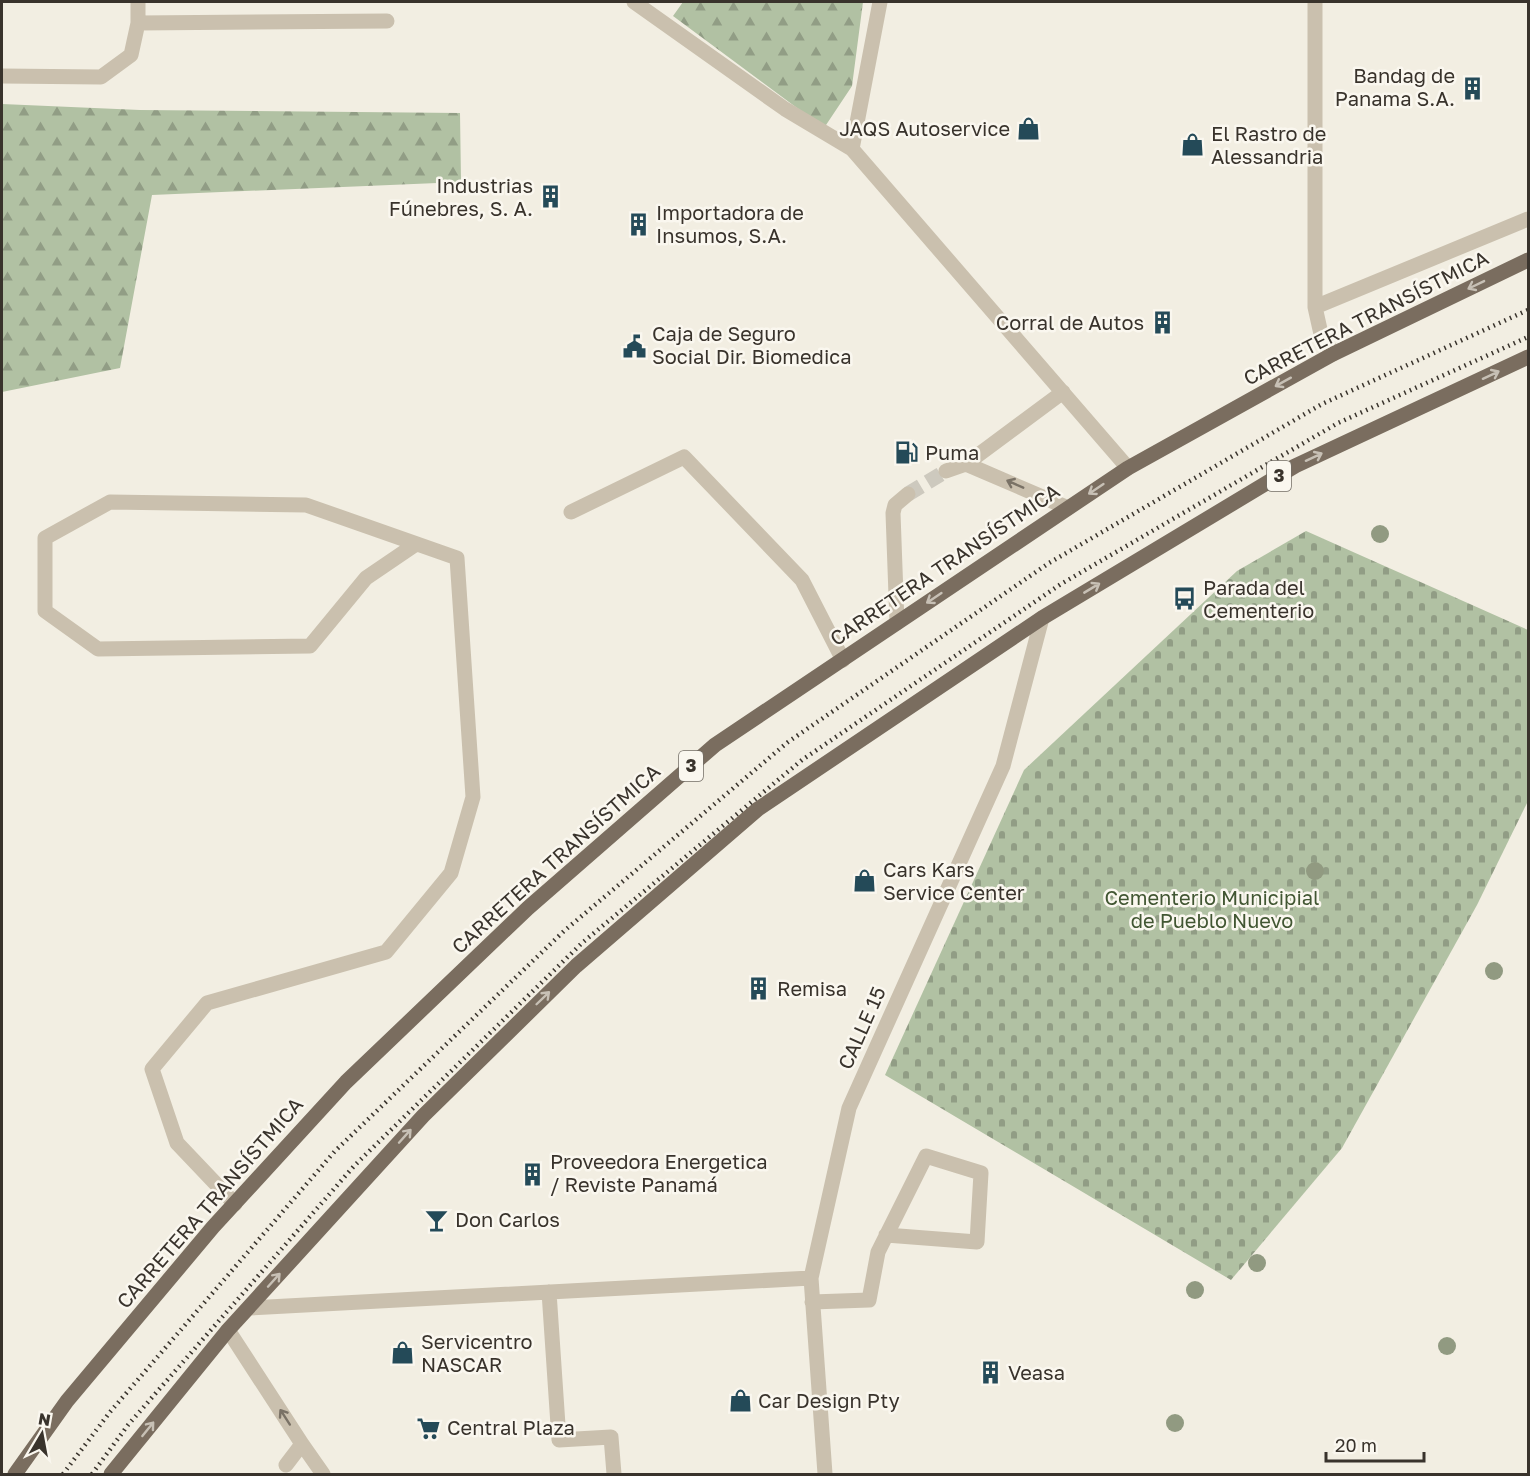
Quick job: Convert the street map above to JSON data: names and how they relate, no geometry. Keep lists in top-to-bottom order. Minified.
{"streets":{"main road":["CARRETERA TRANSÍSTMICA","3"],"street":["CALLE 15"]},"crossings":[["3","CALLE 15"]],"parks":["Cementerio Municipial de Pueblo Nuevo"],"places":{"building":["Bandag de Panama S.A.","Industrias Fúnebres, S. A.","Importadora de Insumos, S.A.","Corral de Autos","Remisa","Proveedora Energetica / Reviste Panamá","Veasa"],"shop":["JAQS Autoservice","El Rastro de Alessandria","Cars Kars Service Center","Servicentro NASCAR","Car Design Pty"],"public building":["Caja de Seguro Social Dir. Biomedica"],"fuel station":["Puma"],"bus stop":["Parada del Cementerio"],"bar":["Don Carlos"],"supermarket":["Central Plaza"]},"scale_bar":"20 m","north":"top"}
